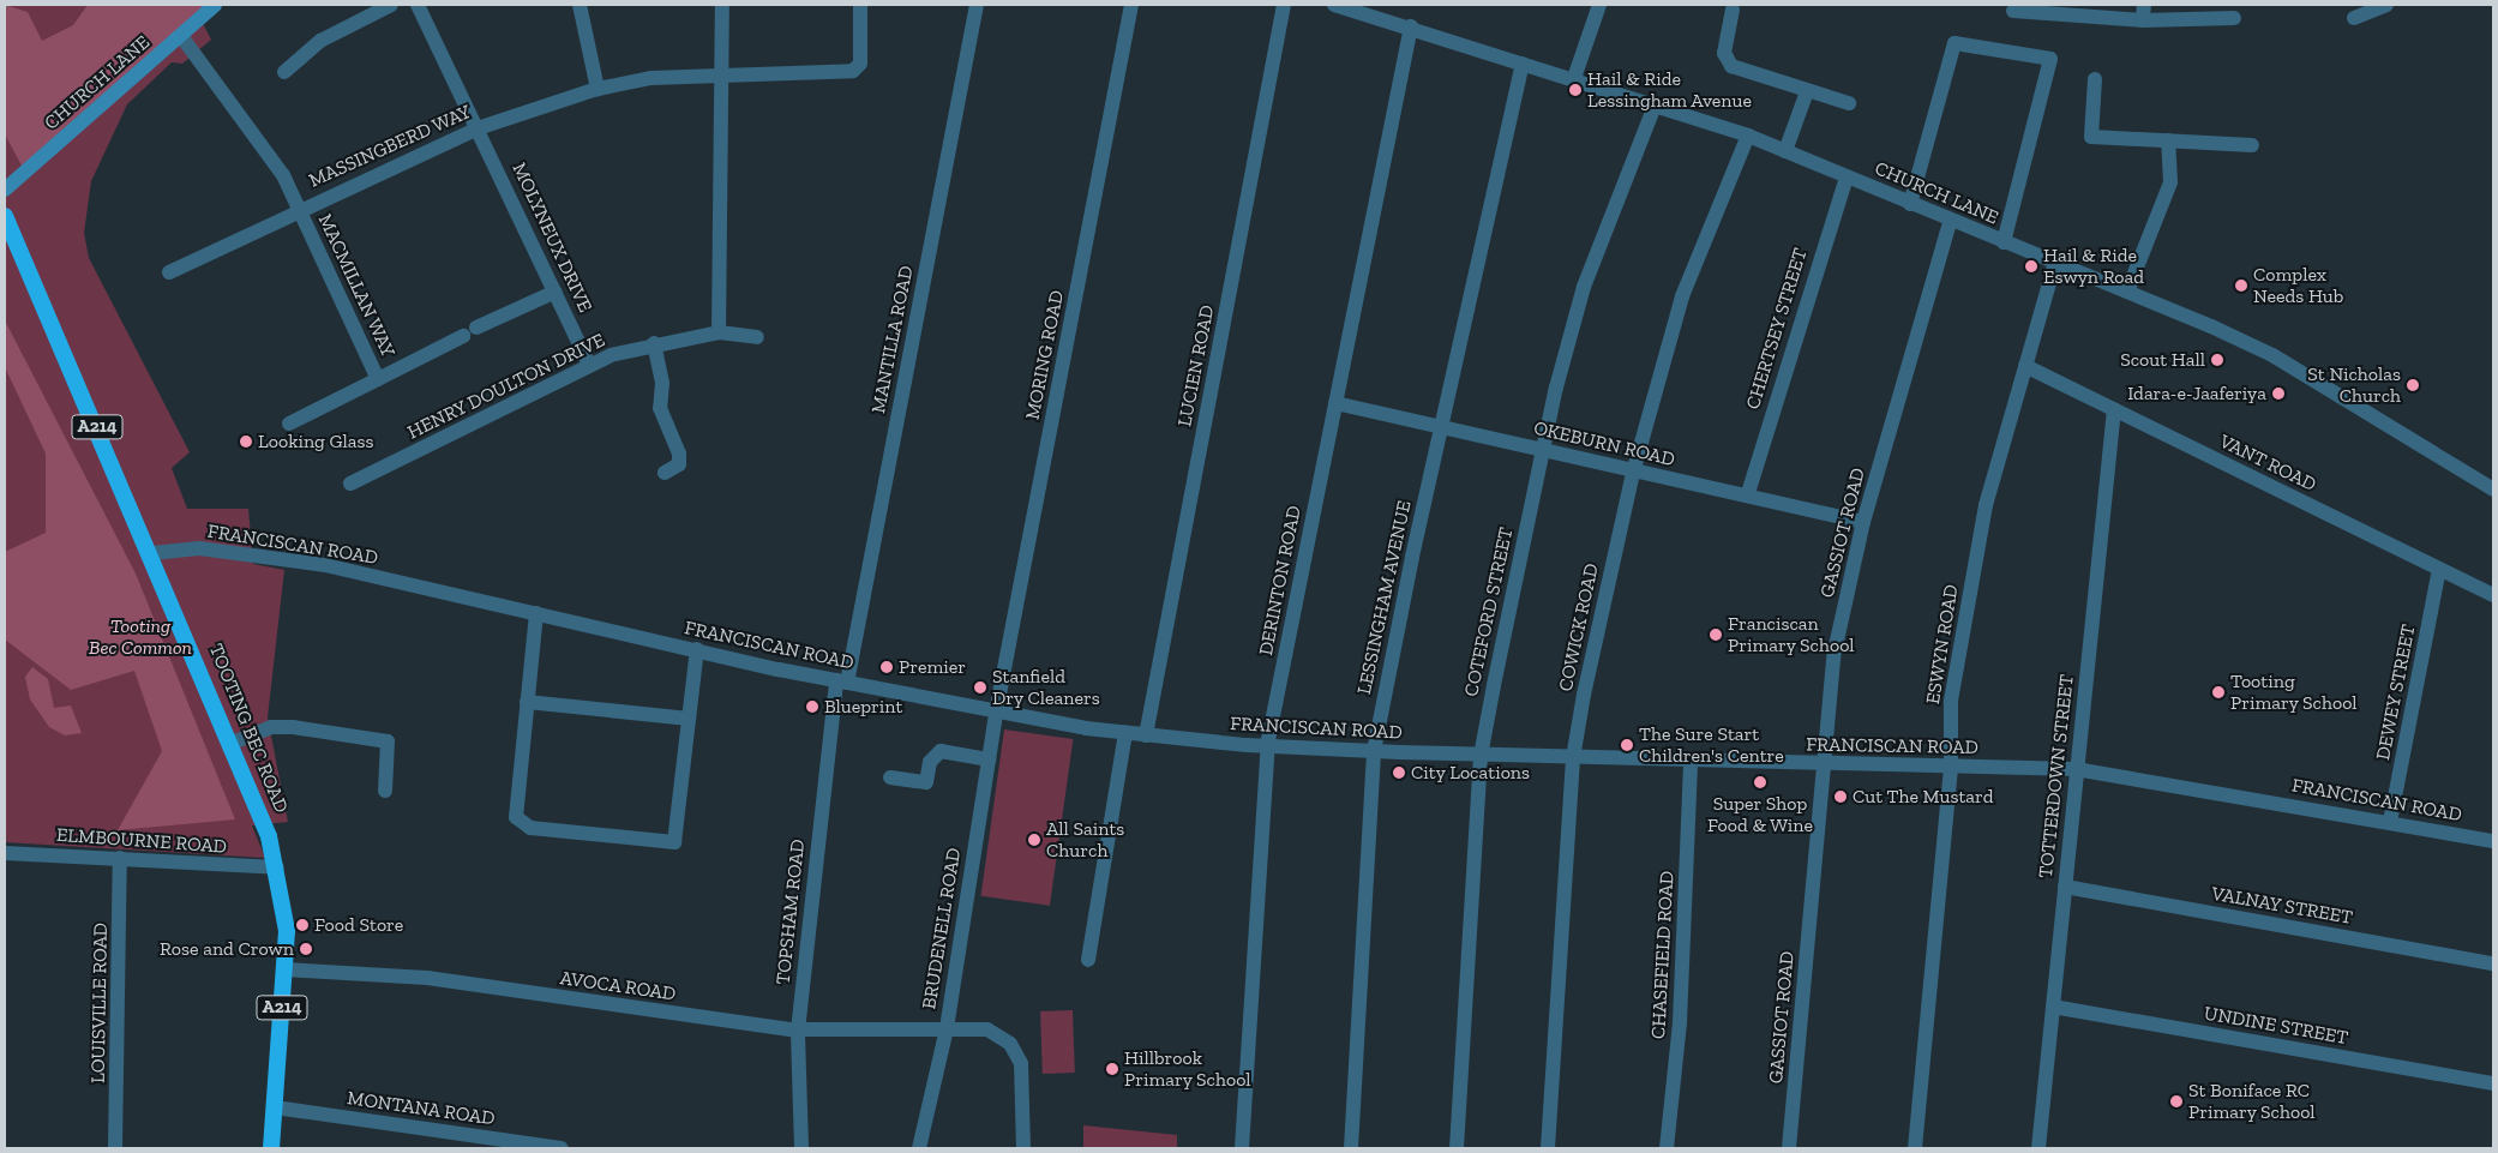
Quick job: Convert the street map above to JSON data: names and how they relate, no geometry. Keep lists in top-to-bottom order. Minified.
{"streets":{"highway":["A214","TOOTING BEC ROAD"],"main road":["CHURCH LANE"],"street":["MASSINGBERD WAY","MOLYNEUX DRIVE","MACMILLAN WAY","CHERTSEY STREET","MANTILLA ROAD","MORING ROAD","LUCIEN ROAD","HENRY DOULTON DRIVE","OKEBURN ROAD","VANT ROAD","GASSIOT ROAD","FRANCISCAN ROAD","DERINTON ROAD","LESSINGHAM AVENUE","COTEFORD STREET","COWICK ROAD","ESWYN ROAD","DEWEY STREET","TOTTERDOWN STREET","ELMBOURNE ROAD","VALNAY STREET","TOPSHAM ROAD","BRUDENELL ROAD","CHASEFIELD ROAD","AVOCA ROAD","LOUISVILLE ROAD","UNDINE STREET","MONTANA ROAD"]},"crossings":[["CHURCH LANE","MASSINGBERD WAY"],["CHURCH LANE","CHERTSEY STREET"],["CHURCH LANE","GASSIOT ROAD"],["CHURCH LANE","DERINTON ROAD"],["CHURCH LANE","LESSINGHAM AVENUE"],["CHURCH LANE","COTEFORD STREET"],["CHURCH LANE","COWICK ROAD"],["CHURCH LANE","ESWYN ROAD"],["MASSINGBERD WAY","MOLYNEUX DRIVE"],["MASSINGBERD WAY","MACMILLAN WAY"],["MOLYNEUX DRIVE","HENRY DOULTON DRIVE"],["CHERTSEY STREET","OKEBURN ROAD"],["MANTILLA ROAD","FRANCISCAN ROAD"],["MANTILLA ROAD","TOPSHAM ROAD"],["MORING ROAD","FRANCISCAN ROAD"],["MORING ROAD","BRUDENELL ROAD"],["LUCIEN ROAD","FRANCISCAN ROAD"],["OKEBURN ROAD","GASSIOT ROAD"],["OKEBURN ROAD","DERINTON ROAD"],["OKEBURN ROAD","LESSINGHAM AVENUE"],["OKEBURN ROAD","COTEFORD STREET"],["OKEBURN ROAD","COWICK ROAD"],["VANT ROAD","ESWYN ROAD"],["VANT ROAD","DEWEY STREET"],["VANT ROAD","TOTTERDOWN STREET"],["GASSIOT ROAD","FRANCISCAN ROAD"],["FRANCISCAN ROAD","DERINTON ROAD"],["FRANCISCAN ROAD","LESSINGHAM AVENUE"],["FRANCISCAN ROAD","COTEFORD STREET"],["FRANCISCAN ROAD","COWICK ROAD"],["FRANCISCAN ROAD","ESWYN ROAD"],["FRANCISCAN ROAD","DEWEY STREET"],["FRANCISCAN ROAD","TOOTING BEC ROAD"],["FRANCISCAN ROAD","TOTTERDOWN STREET"],["FRANCISCAN ROAD","TOPSHAM ROAD"],["FRANCISCAN ROAD","BRUDENELL ROAD"],["FRANCISCAN ROAD","CHASEFIELD ROAD"],["TOOTING BEC ROAD","ELMBOURNE ROAD"],["TOOTING BEC ROAD","AVOCA ROAD"],["TOOTING BEC ROAD","MONTANA ROAD"],["TOTTERDOWN STREET","VALNAY STREET"],["TOTTERDOWN STREET","UNDINE STREET"],["ELMBOURNE ROAD","LOUISVILLE ROAD"],["TOPSHAM ROAD","AVOCA ROAD"],["BRUDENELL ROAD","AVOCA ROAD"]],"parks":["Tooting Bec Common"],"places":["Hail & Ride Lessingham Avenue","Hail & Ride Eswyn Road","Complex Needs Hub","Scout Hall","St Nicholas Church","Idara-e-Jaaferiya","Looking Glass","Franciscan Primary School","Premier","Stanfield Dry Cleaners","Tooting Primary School","Blueprint","The Sure Start Children's Centre","City Locations","Super Shop Food & Wine","Cut The Mustard","All Saints Church","Food Store","Rose and Crown","Hillbrook Primary School","St Boniface RC Primary School"]}
